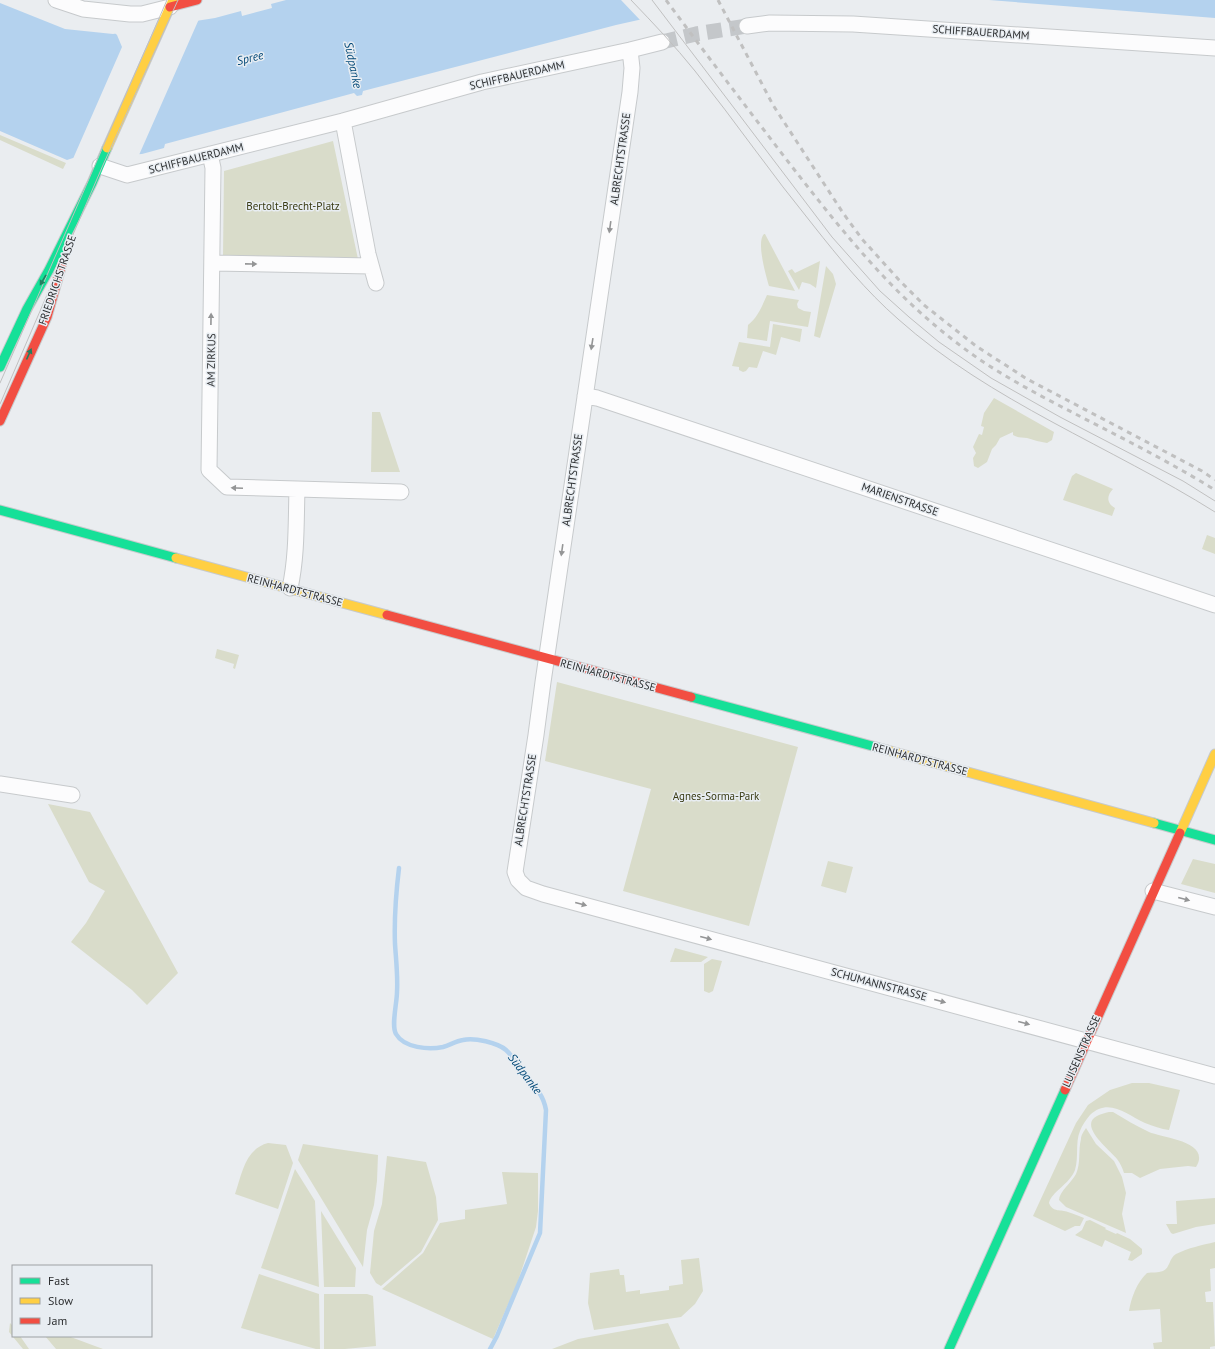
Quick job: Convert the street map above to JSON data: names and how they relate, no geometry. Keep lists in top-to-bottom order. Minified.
{"streets":{"street":["SCHIFFBAUERDAMM","ALBRECHTSTRASSE","FRIEDRICHSTRASSE","AM ZIRKUS","MARIENSTRASSE","REINHARDTSTRASSE","SCHUMANNSTRASSE","LUISENSTRASSE"]},"crossings":[["SCHIFFBAUERDAMM","ALBRECHTSTRASSE"],["SCHIFFBAUERDAMM","FRIEDRICHSTRASSE"],["SCHIFFBAUERDAMM","AM ZIRKUS"],["ALBRECHTSTRASSE","MARIENSTRASSE"],["ALBRECHTSTRASSE","REINHARDTSTRASSE"],["ALBRECHTSTRASSE","SCHUMANNSTRASSE"],["REINHARDTSTRASSE","LUISENSTRASSE"],["SCHUMANNSTRASSE","LUISENSTRASSE"]],"one_way":["ALBRECHTSTRASSE","SCHUMANNSTRASSE"],"water":["Spree","Südpanke"],"parks":["Bertolt-Brecht-Platz","Agnes-Sorma-Park"],"legend":["Fast","Slow","Jam"]}
